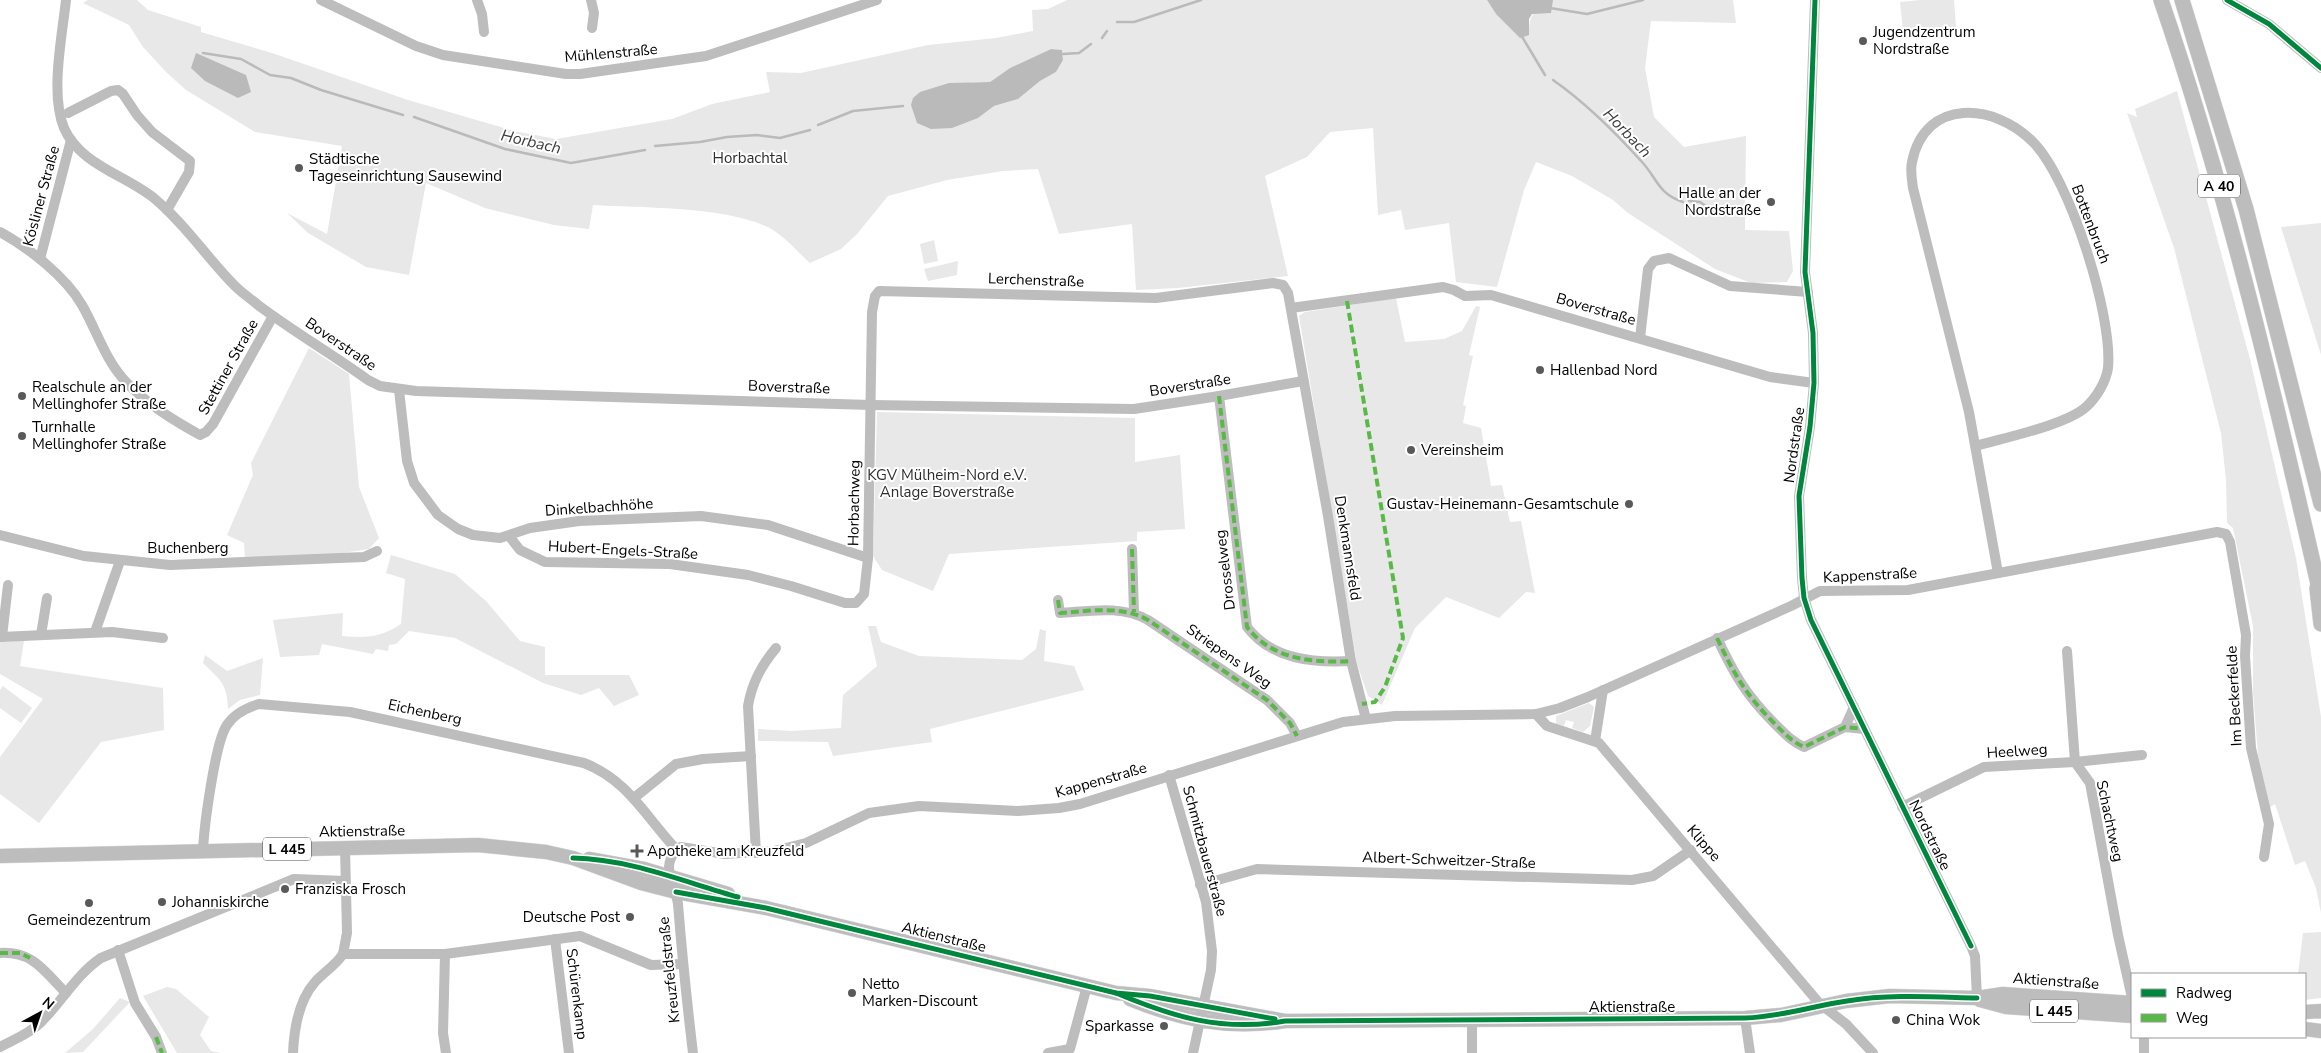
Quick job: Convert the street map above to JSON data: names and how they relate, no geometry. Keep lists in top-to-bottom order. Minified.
{"streets":{"highway":["A 40"],"main road":["Aktienstraße","L 445"],"street":["Mühlenstraße","Kösliner Straße","Bottenbruch","Lerchenstraße","Boverstraße","Stettiner Straße","Nordstraße","Horbachweg","Dinkelbachhöhe","Buchenberg","Denkmannsfeld","Hubert-Engels-Straße","Drosselweg","Kappenstraße","Striepens Weg","Im Beckerfelde","Eichenberg","Heelweg","Schachtweg","Klippe","Schmitzbauerstraße","Albert-Schweitzer-Straße","Kreuzfeldstraße","Schürenkamp"]},"crossings":[["Kösliner Straße","Boverstraße"],["Kösliner Straße","Stettiner Straße"],["Bottenbruch","Kappenstraße"],["Lerchenstraße","Boverstraße"],["Lerchenstraße","Horbachweg"],["Boverstraße","Stettiner Straße"],["Boverstraße","Nordstraße"],["Boverstraße","Horbachweg"],["Boverstraße","Dinkelbachhöhe"],["Boverstraße","Denkmannsfeld"],["Boverstraße","Drosselweg"],["Nordstraße","Kappenstraße"],["Nordstraße","Heelweg"],["Nordstraße","Aktienstraße"],["Horbachweg","Dinkelbachhöhe"],["Horbachweg","Hubert-Engels-Straße"],["Dinkelbachhöhe","Hubert-Engels-Straße"],["Denkmannsfeld","Drosselweg"],["Denkmannsfeld","Kappenstraße"],["Kappenstraße","Striepens Weg"],["Kappenstraße","Im Beckerfelde"],["Kappenstraße","Eichenberg"],["Kappenstraße","Schmitzbauerstraße"],["Eichenberg","Aktienstraße"],["Heelweg","Schachtweg"],["Aktienstraße","Klippe"],["Aktienstraße","Schmitzbauerstraße"],["Aktienstraße","Kreuzfeldstraße"],["Klippe","Albert-Schweitzer-Straße"],["Schmitzbauerstraße","Albert-Schweitzer-Straße"]],"water":["Horbach"],"parks":["Horbachtal","KGV Mülheim-Nord e.V. Anlage Boverstraße"],"places":{"other":["Jugendzentrum Nordstraße","Städtische Tageseinrichtung Sausewind","Halle an der Nordstraße","Hallenbad Nord","Realschule an der Mellinghofer Straße","Turnhalle Mellinghofer Straße","Vereinsheim","Gustav-Heinemann-Gesamtschule","Franziska Frosch","Johanniskirche","Gemeindezentrum","Deutsche Post","Netto Marken-Discount","China Wok","Sparkasse"],"health":["Apotheke am Kreuzfeld"]},"legend":["Radweg","Weg"],"north":"top right"}
